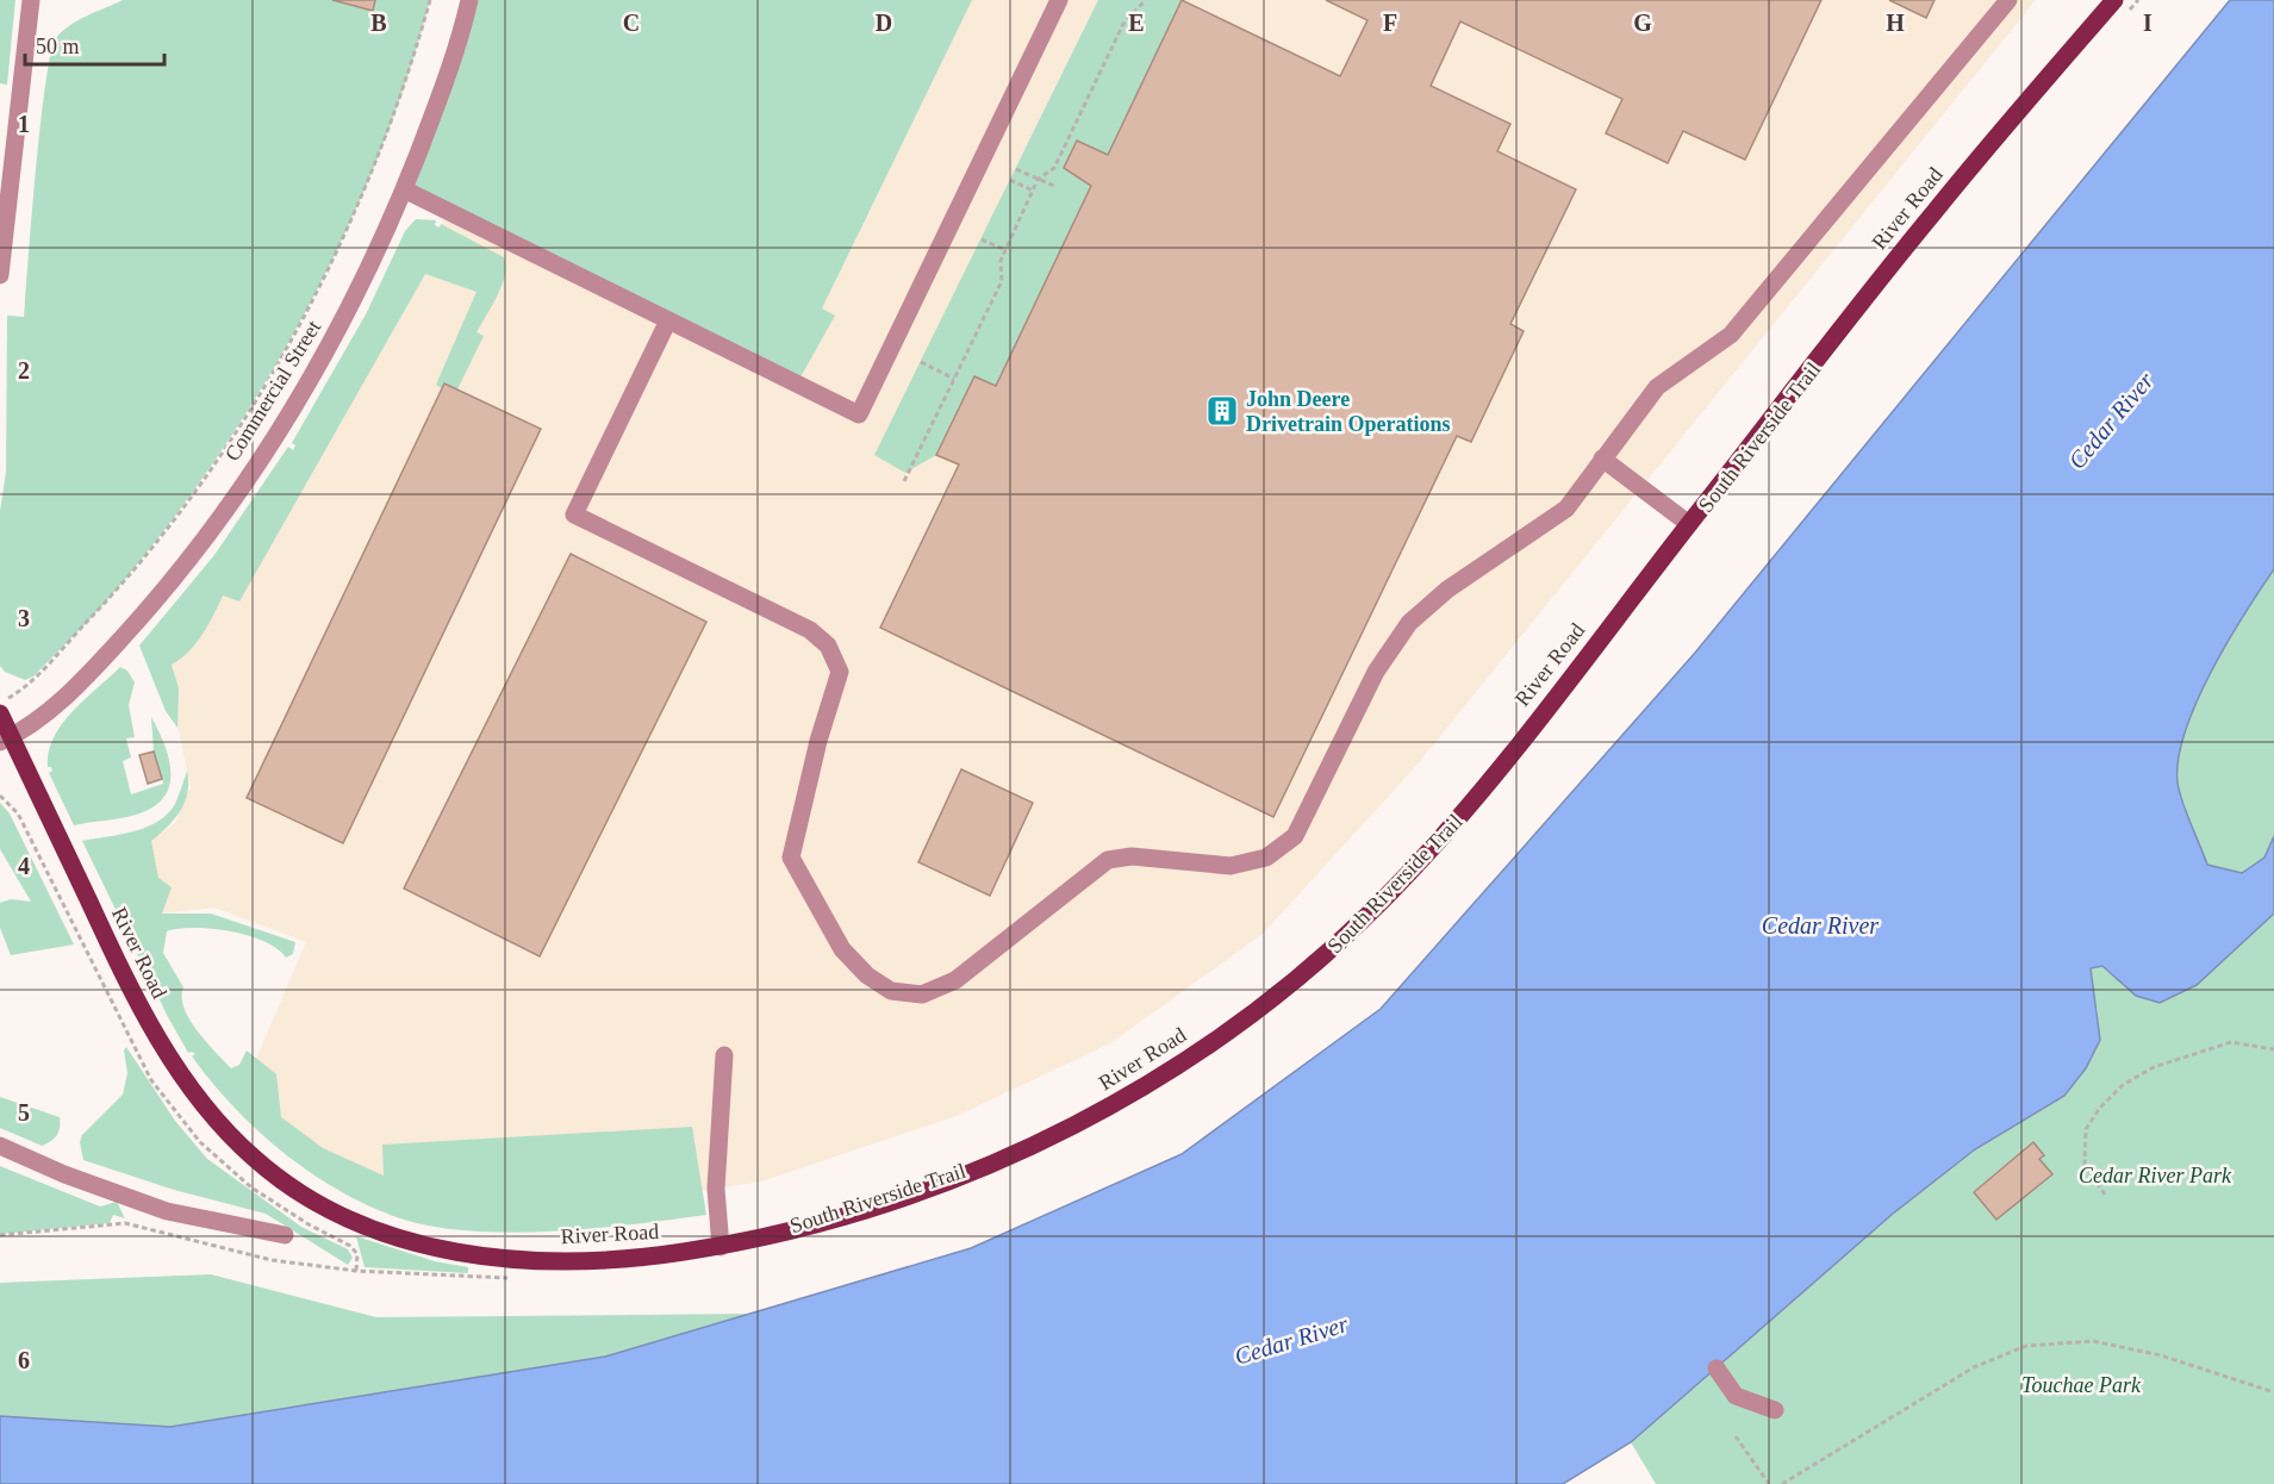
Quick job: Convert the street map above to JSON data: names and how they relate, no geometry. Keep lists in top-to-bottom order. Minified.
{"streets":{"main road":["River Road"],"street":["Commercial Street"]},"crossings":[["River Road","Commercial Street"]],"water":["Cedar River"],"parks":["Cedar River Park","Touchae Park"],"places":{"building":["John Deere Drivetrain Operations"]},"scale_bar":"50 m","grid":{"columns":["B","C","D","E","F","G","H","I"],"rows":["1","2","3","4","5","6"]}}
